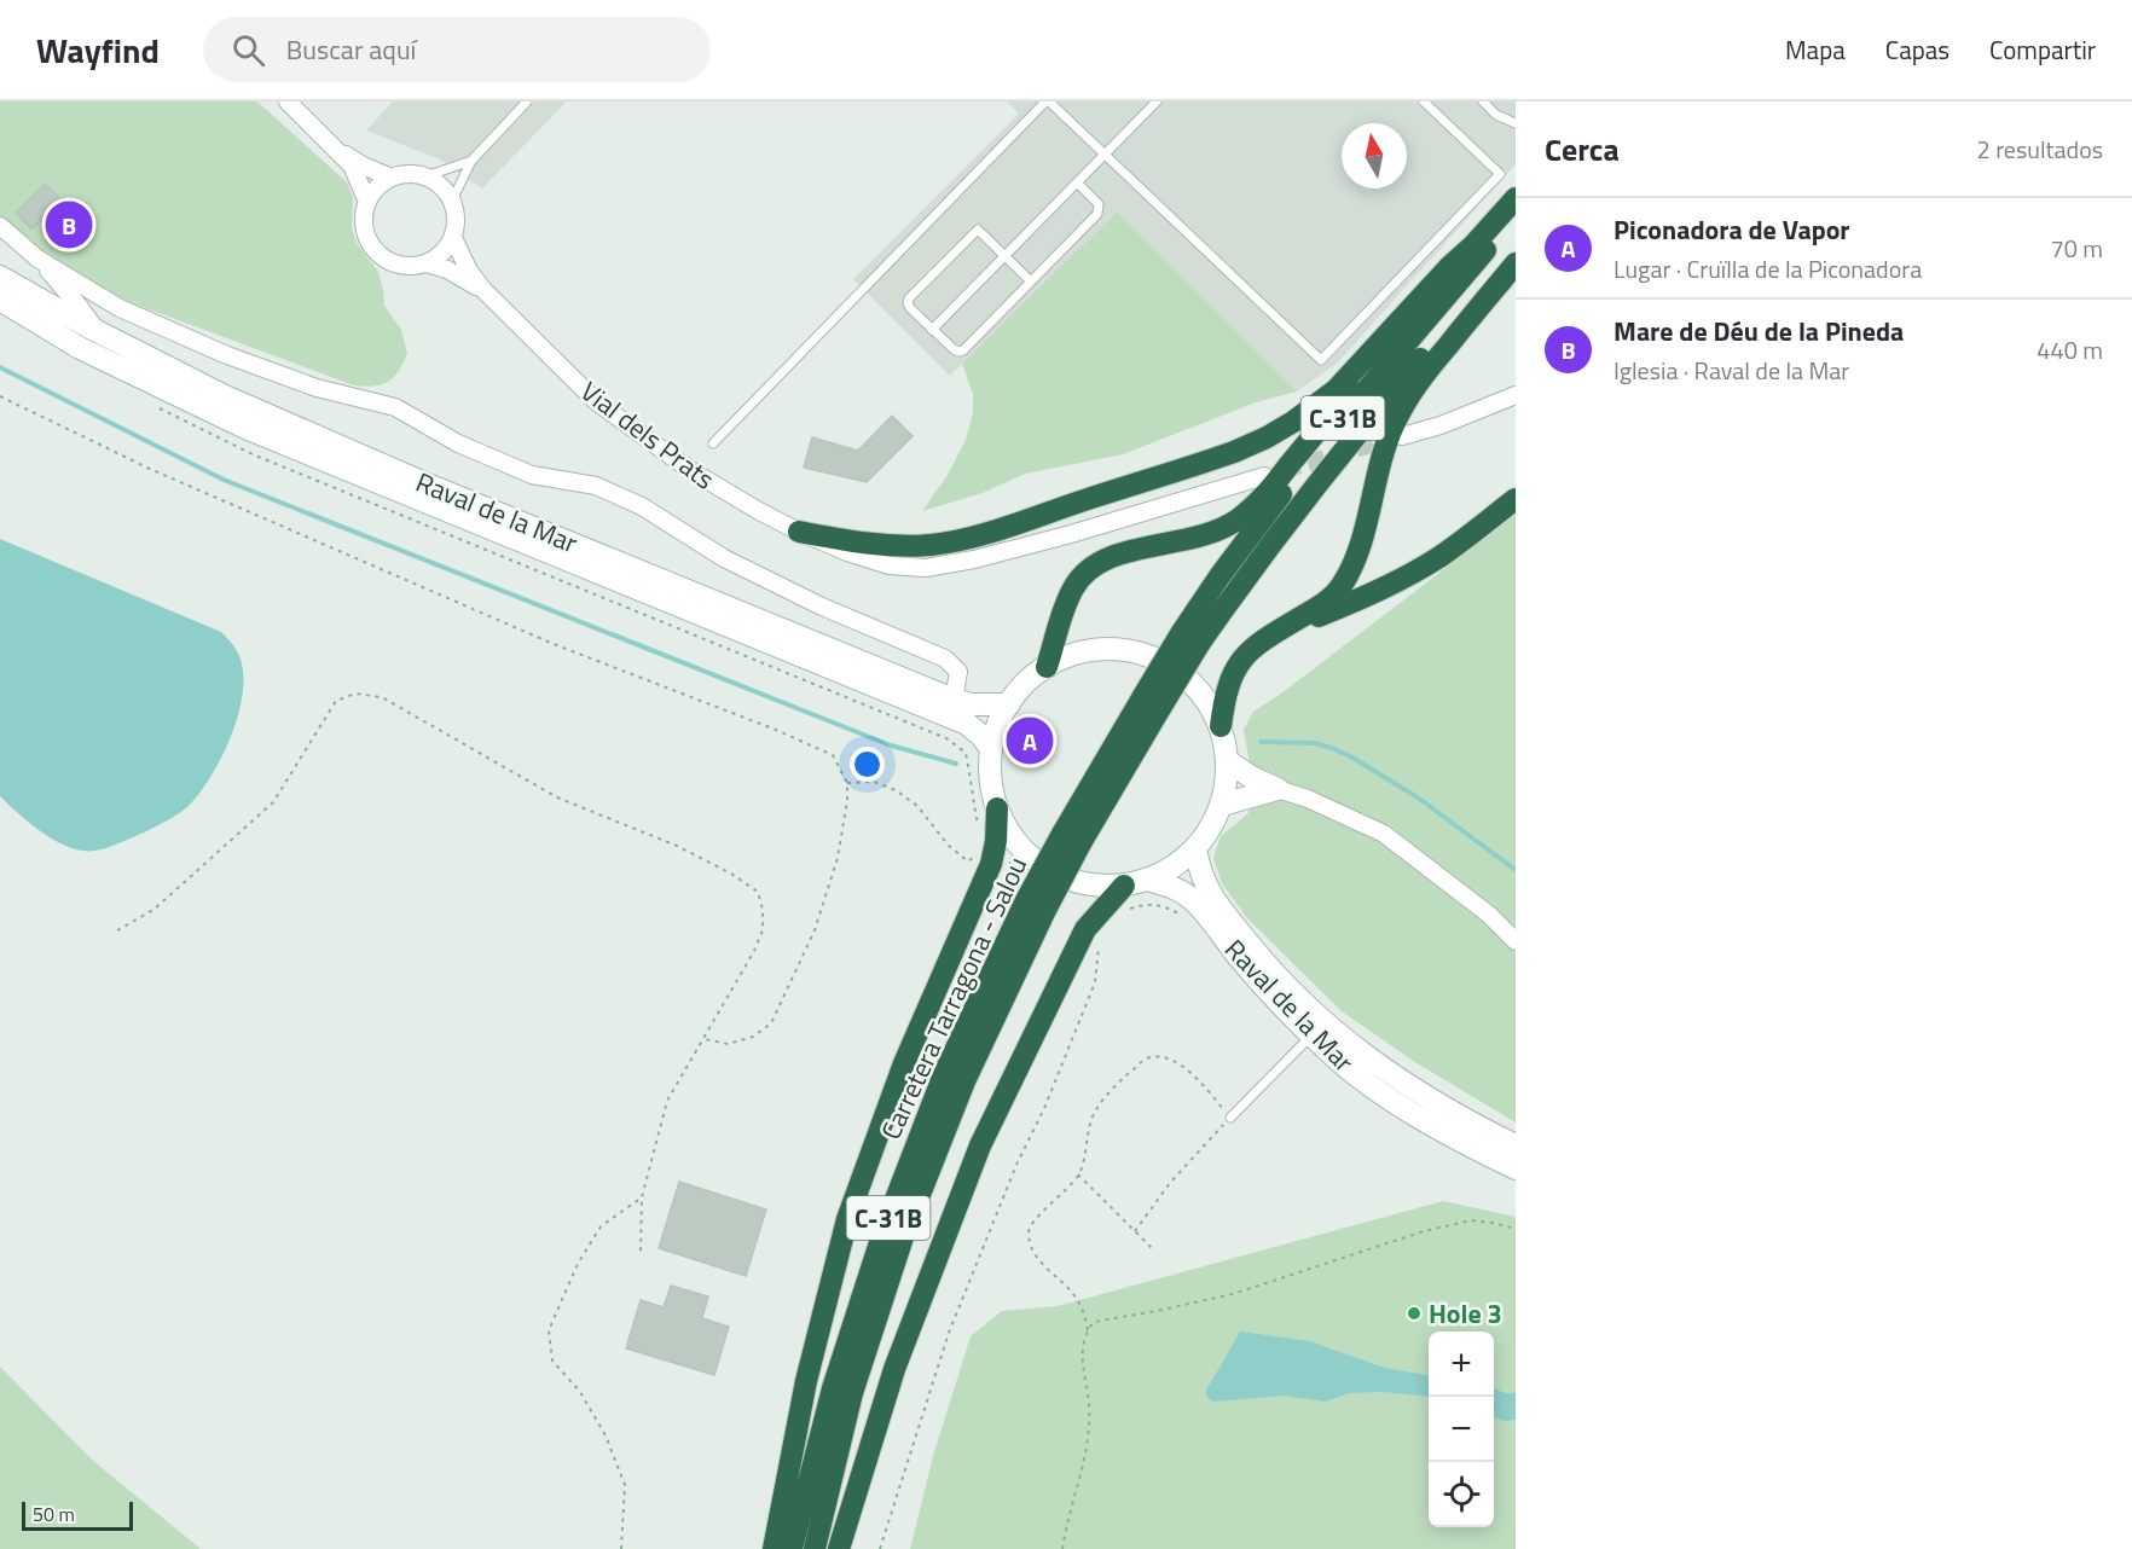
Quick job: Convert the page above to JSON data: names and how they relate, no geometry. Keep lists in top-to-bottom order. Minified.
{"streets":{"highway":["C-31B","Carretera Tarragona - Salou"],"street":["Vial dels Prats","Raval de la Mar"]},"crossings":[["C-31B","Carretera Tarragona - Salou"]],"places":["Hole 3"],"scale_bar":"50 m","north":"top","page":{"header":"Wayfind","search":"Buscar aquí","nav":["Mapa","Capas","Compartir"],"heading":["Cerca","2 resultados"],"list":[{"mark":"A","name":"Piconadora de Vapor","note":"Lugar · Cruïlla de la Piconadora","value":"70 m"},{"mark":"B","name":"Mare de Déu de la Pineda","note":"Iglesia · Raval de la Mar","value":"440 m"}],"pins":["B","A"],"map_buttons":["+","−"],"scale":"50 m"}}
